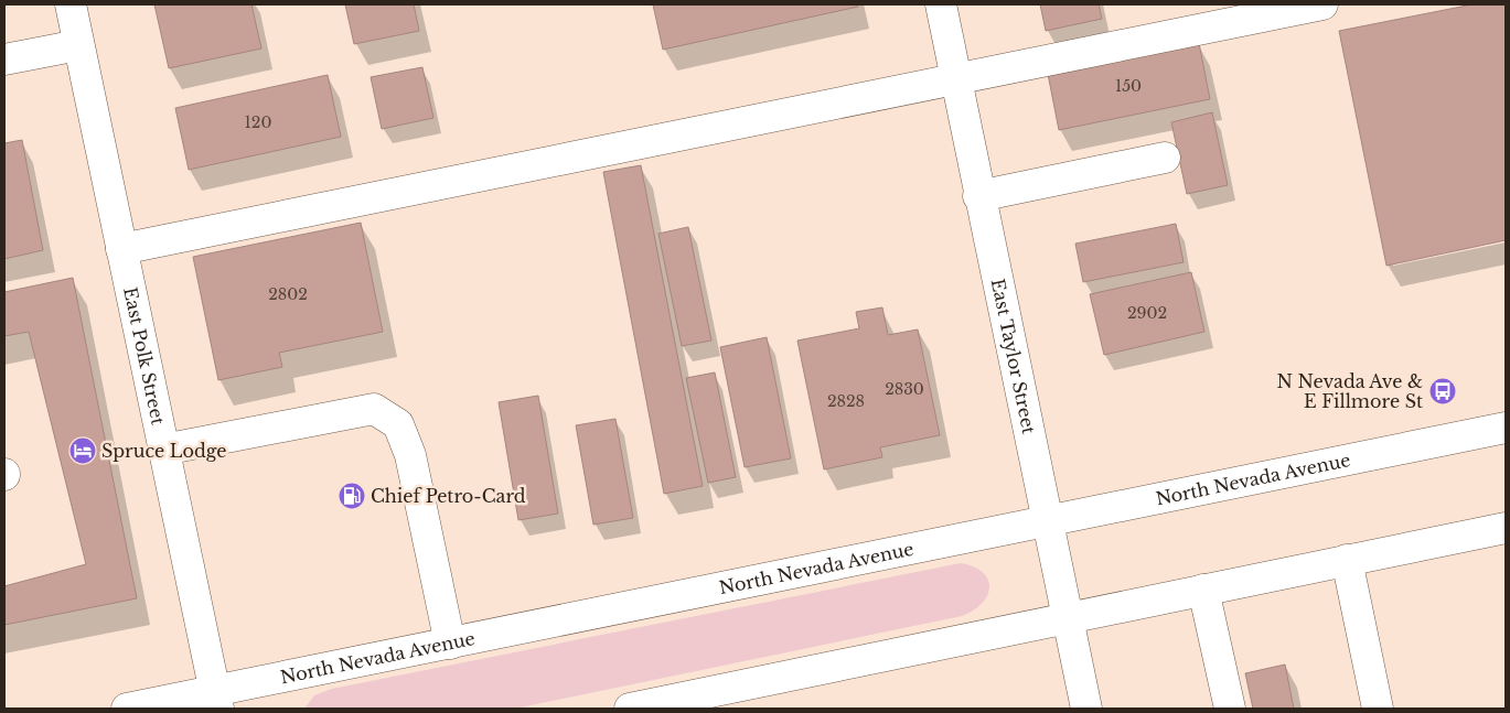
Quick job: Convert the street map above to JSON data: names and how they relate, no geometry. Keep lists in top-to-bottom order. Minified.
{"streets":{"main road":["East Polk Street","East Taylor Street","North Nevada Avenue"]},"crossings":[["East Polk Street","North Nevada Avenue"],["East Taylor Street","North Nevada Avenue"]],"places":{"bus stop":["N Nevada Ave & E Fillmore St"],"hotel":["Spruce Lodge"],"fuel station":["Chief Petro-Card"]},"house_numbers":["150","120","2802","2902","2830","2828"]}
